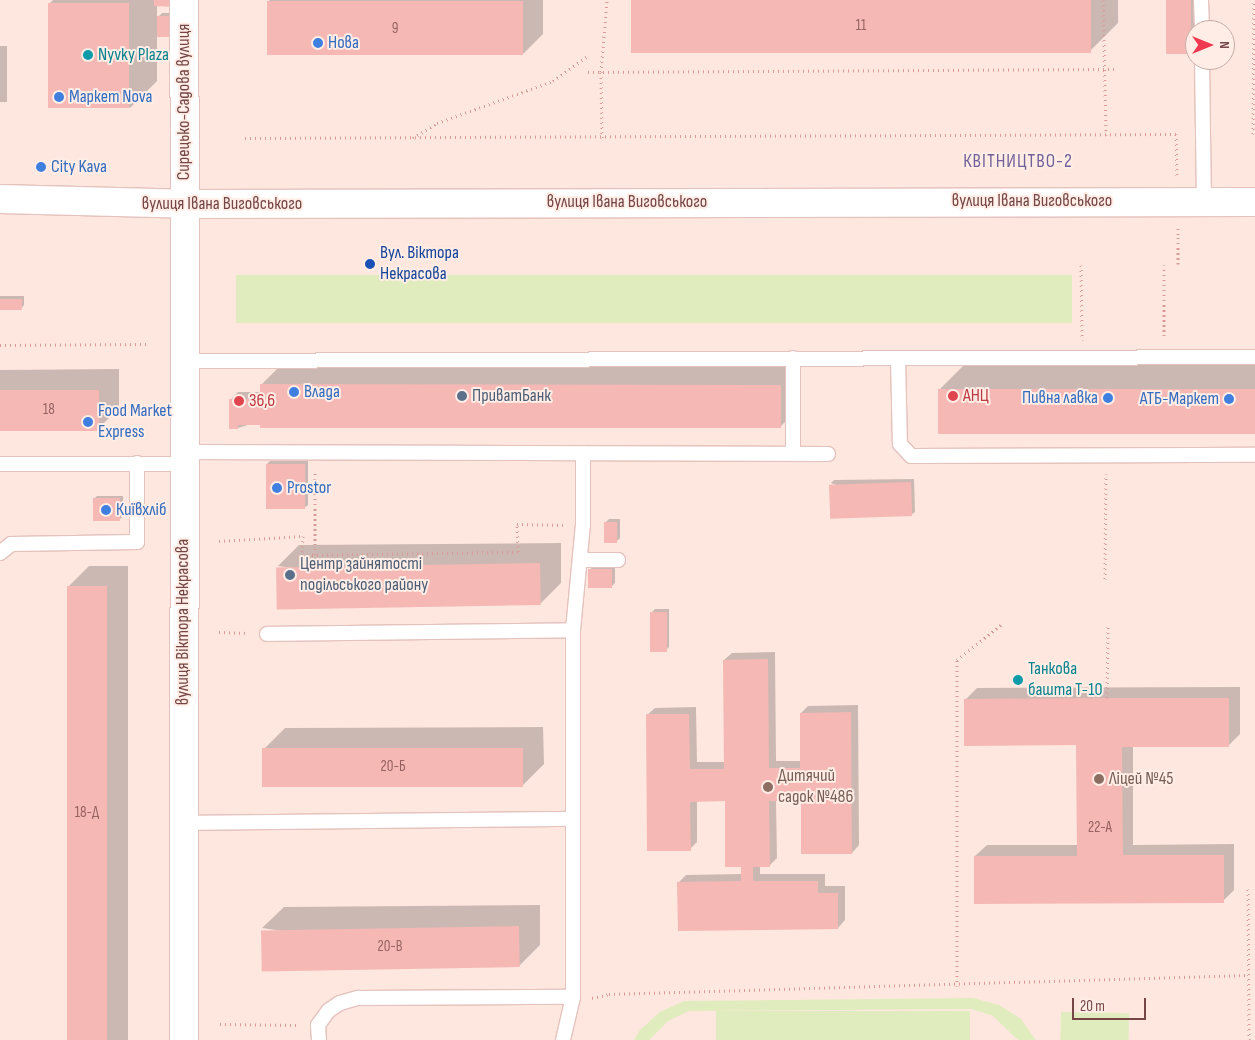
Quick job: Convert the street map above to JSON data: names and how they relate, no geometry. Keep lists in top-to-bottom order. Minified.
{"streets":{"main road":["Сирецько-Садова вулиця","вулиця Івана Виговського","вулиця Віктора Некрасова"]},"crossings":[["Сирецько-Садова вулиця","вулиця Івана Виговського"],["Сирецько-Садова вулиця","вулиця Віктора Некрасова"],["вулиця Івана Виговського","вулиця Віктора Некрасова"]],"districts":["КВІТНИЦТВО-2"],"places":["Нова","Nyvky Plaza","Маркет Nova","City Kava","Вул. Віктора Некрасова","Влада","ПриватБанк","АНЦ","Пивна лавка","АТБ-Маркет","36,6","Food Market Express","Prostor","Київхліб","Центр зайнятості подільського району","Танкова башта Т-10","Ліцей №45","Дитячий садок №486"],"house_numbers":["11","9","18","20-Б","18-Д","22-А","20-В"],"scale_bar":"20 m","north":"right"}
